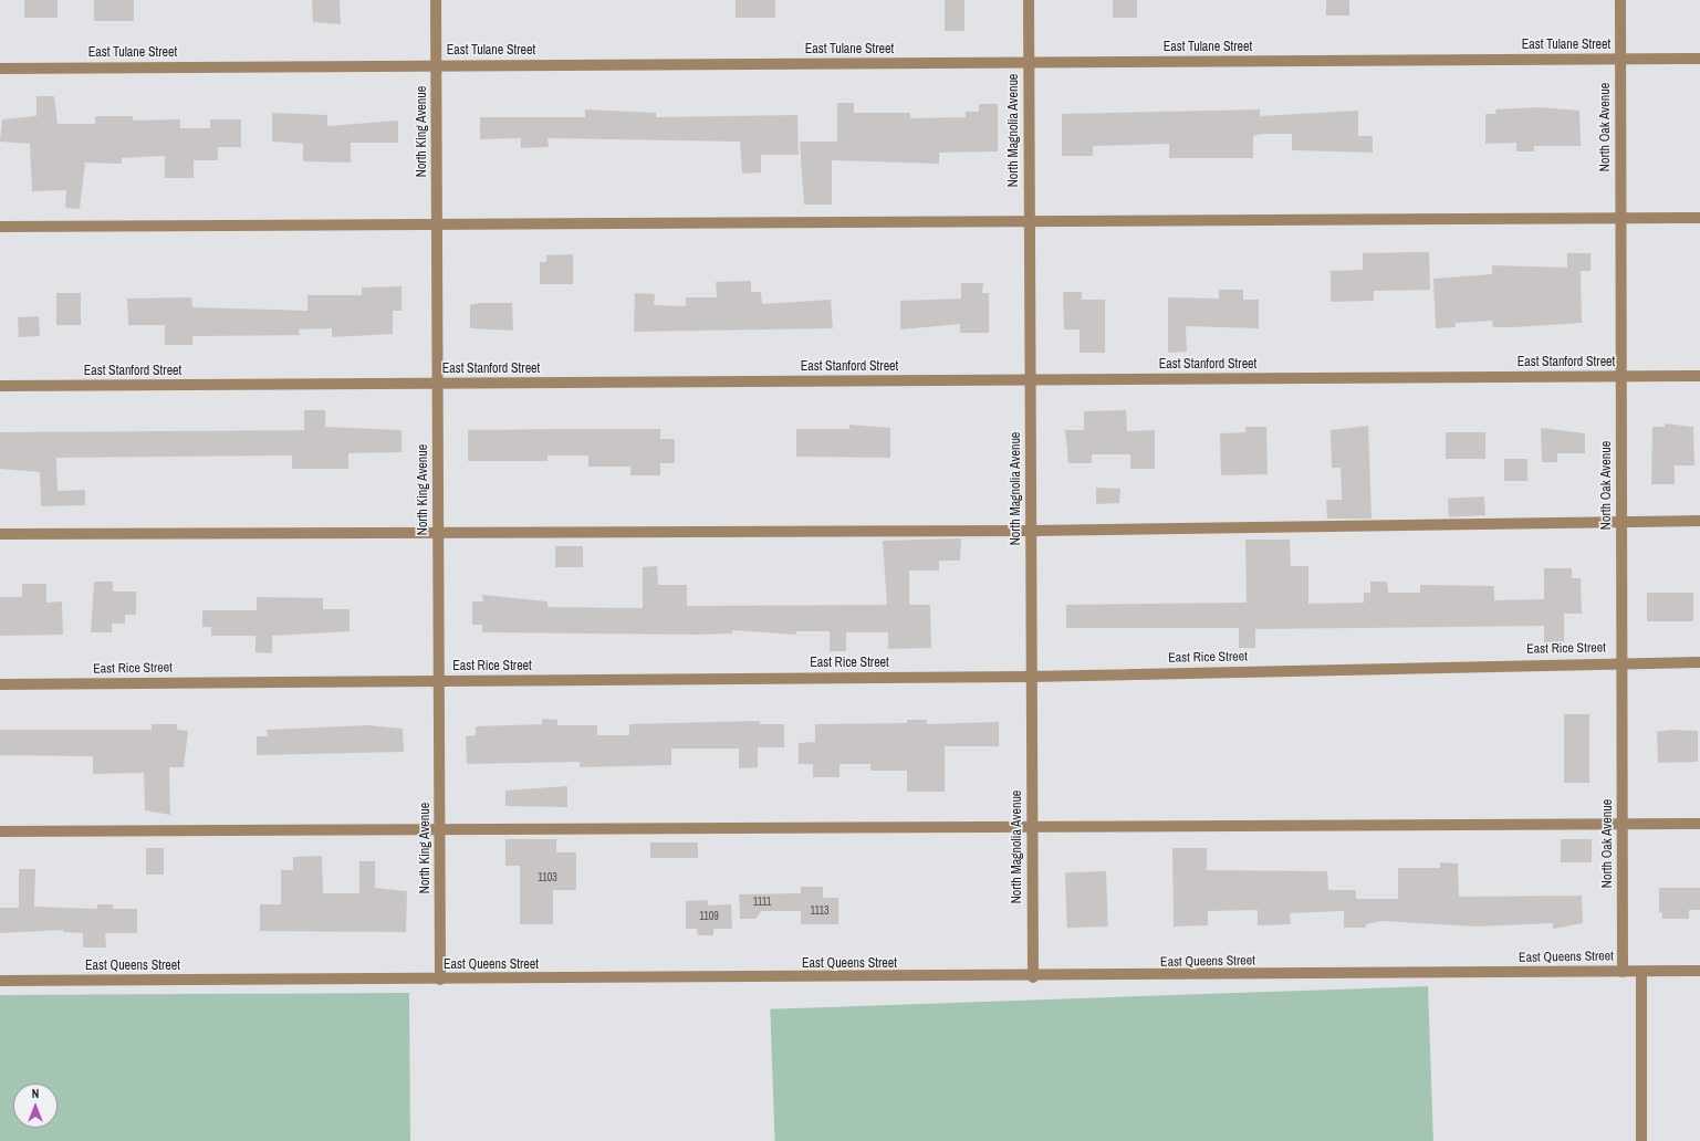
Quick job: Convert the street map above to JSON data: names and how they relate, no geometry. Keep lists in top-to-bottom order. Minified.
{"streets":{"street":["East Tulane Street","North Oak Avenue","North Magnolia Avenue","North King Avenue","East Stanford Street","East Rice Street","East Queens Street"]},"crossings":[["East Tulane Street","North Oak Avenue"],["East Tulane Street","North Magnolia Avenue"],["East Tulane Street","North King Avenue"],["North Oak Avenue","East Stanford Street"],["North Oak Avenue","East Rice Street"],["North Oak Avenue","East Queens Street"],["North Magnolia Avenue","East Stanford Street"],["North Magnolia Avenue","East Rice Street"],["North Magnolia Avenue","East Queens Street"],["North King Avenue","East Stanford Street"],["North King Avenue","East Rice Street"],["North King Avenue","East Queens Street"]],"house_numbers":["1103","1111","1113","1109"],"north":"top"}
